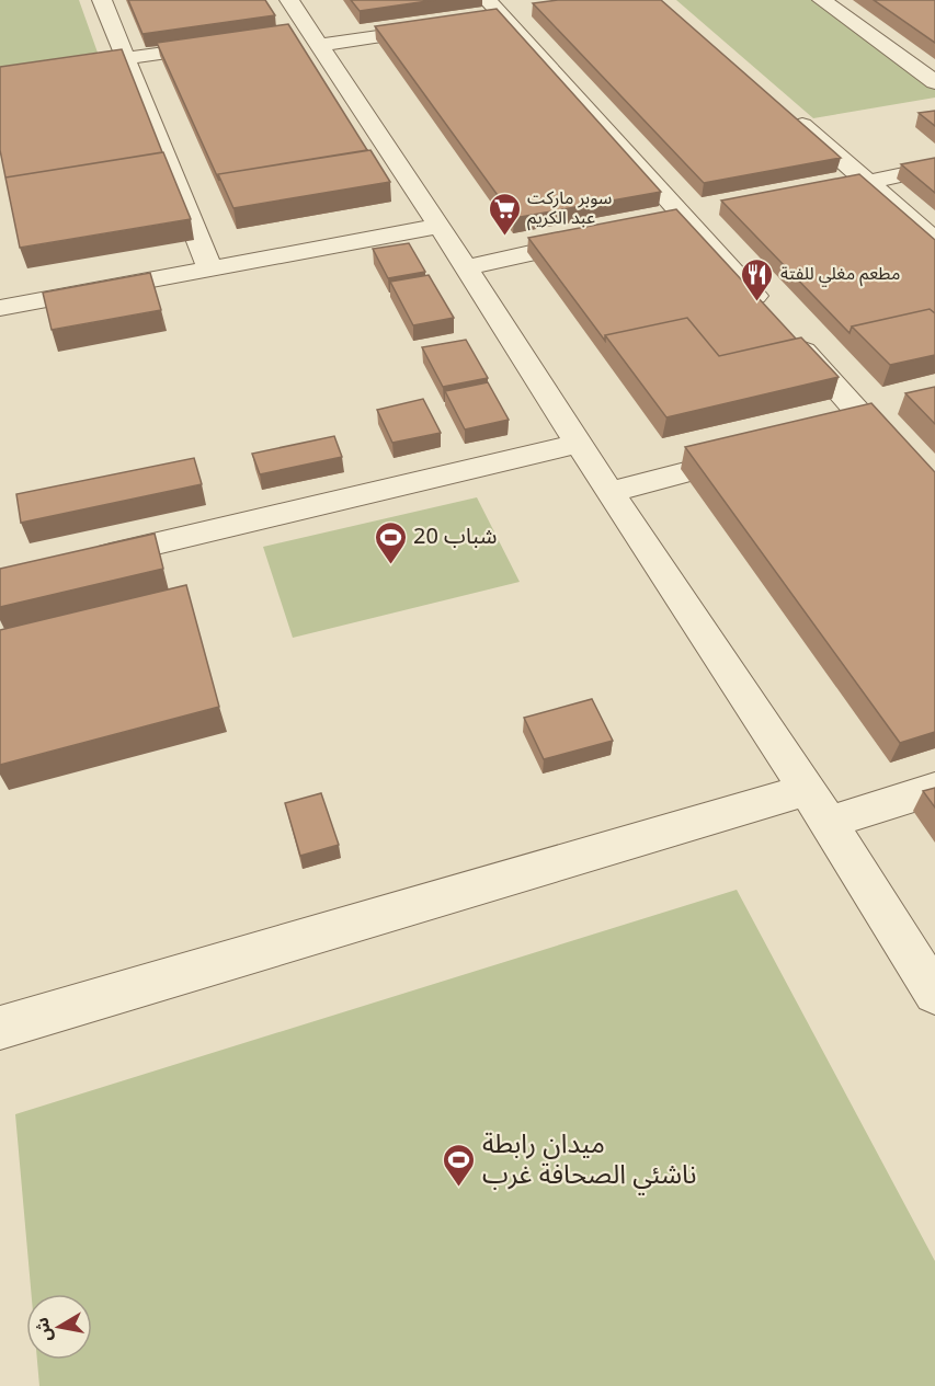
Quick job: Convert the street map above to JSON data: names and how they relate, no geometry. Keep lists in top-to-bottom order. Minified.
{"places":{"supermarket":["سوبر ماركت عبد الكريم"],"restaurant":["مطعم مغلي للفتة"],"sports":["شباب 20","ميدان رابطة ناشئي الصحافة غرب"]},"north":"left"}
